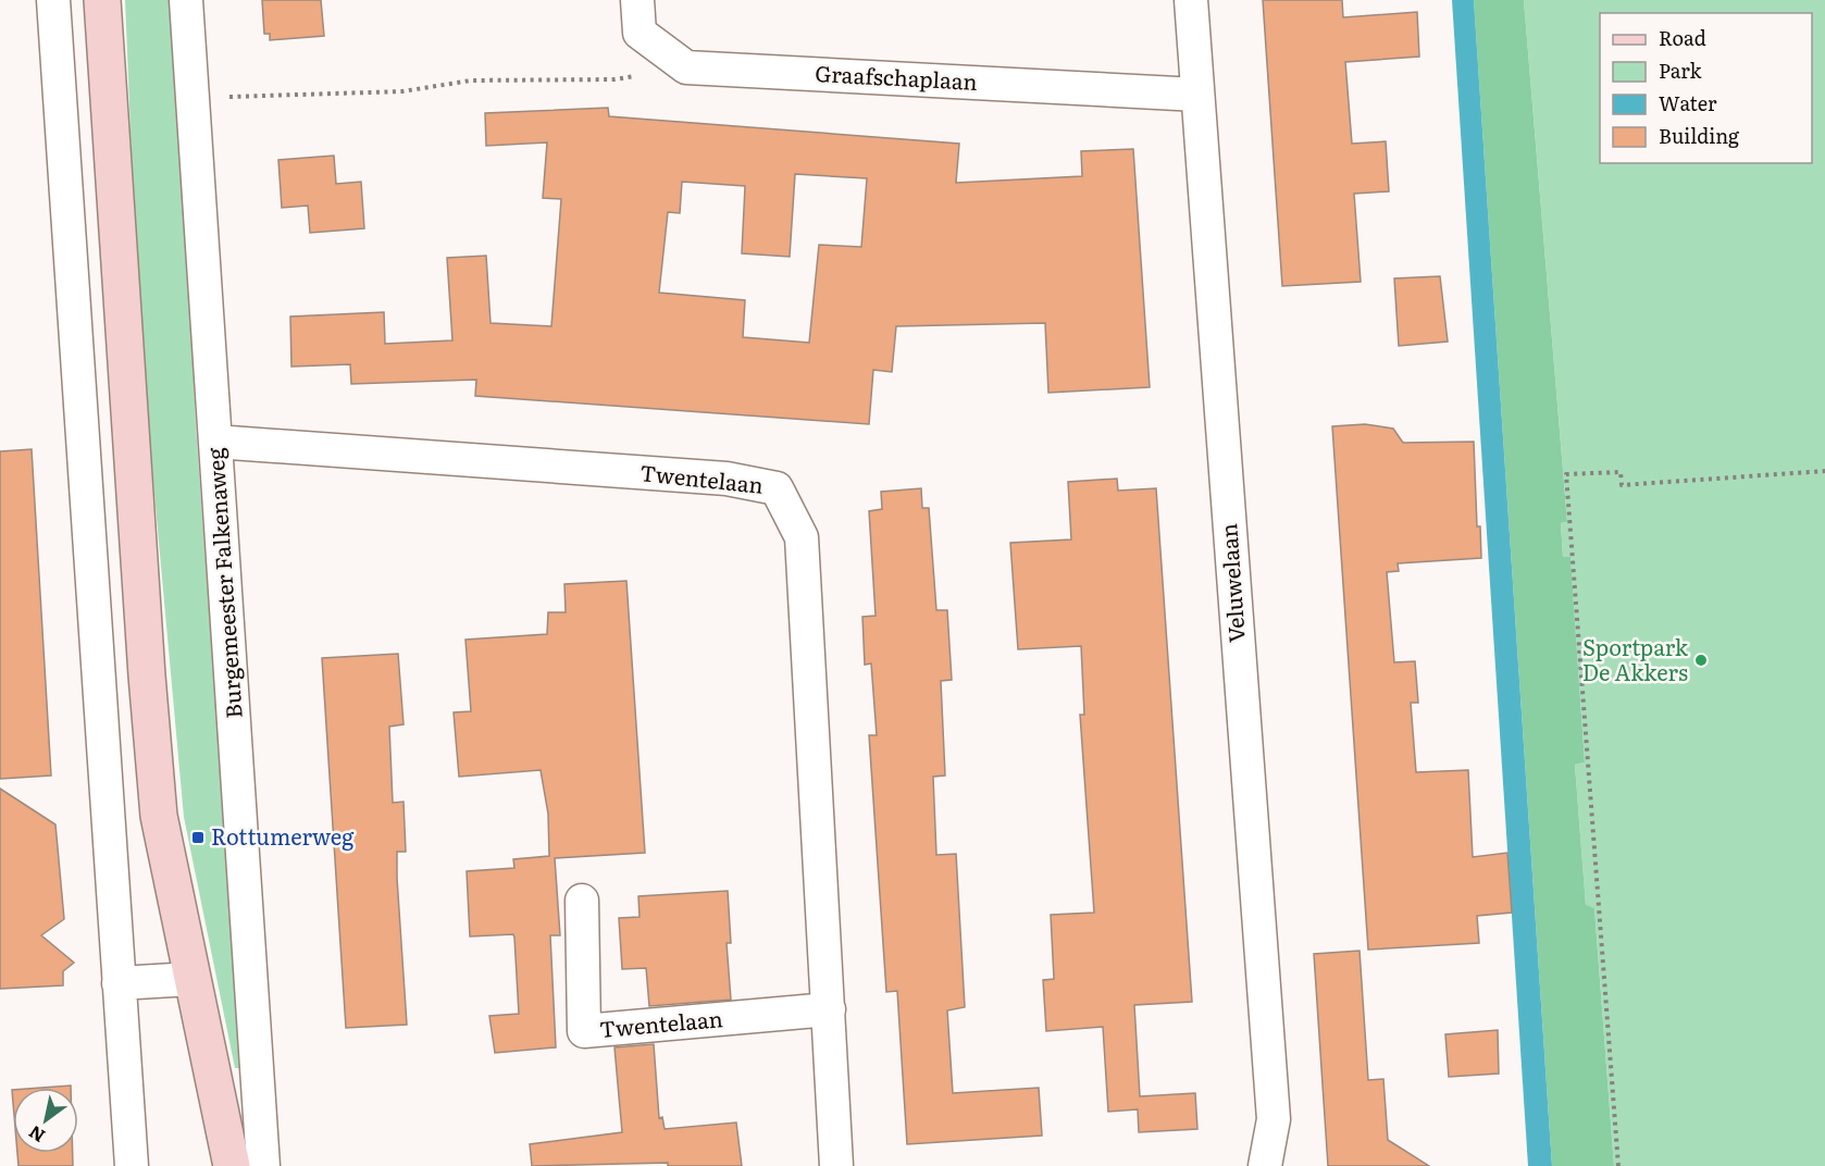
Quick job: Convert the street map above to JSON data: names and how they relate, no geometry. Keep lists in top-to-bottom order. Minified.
{"streets":{"street":["Graafschaplaan","Twentelaan","Burgemeester Falkenaweg","Veluwelaan"]},"crossings":[["Graafschaplaan","Veluwelaan"],["Twentelaan","Burgemeester Falkenaweg"]],"places":{"other":["Sportpark De Akkers"],"transit":["Rottumerweg"]},"legend":["Road","Park","Water","Building"],"north":"bottom left"}
